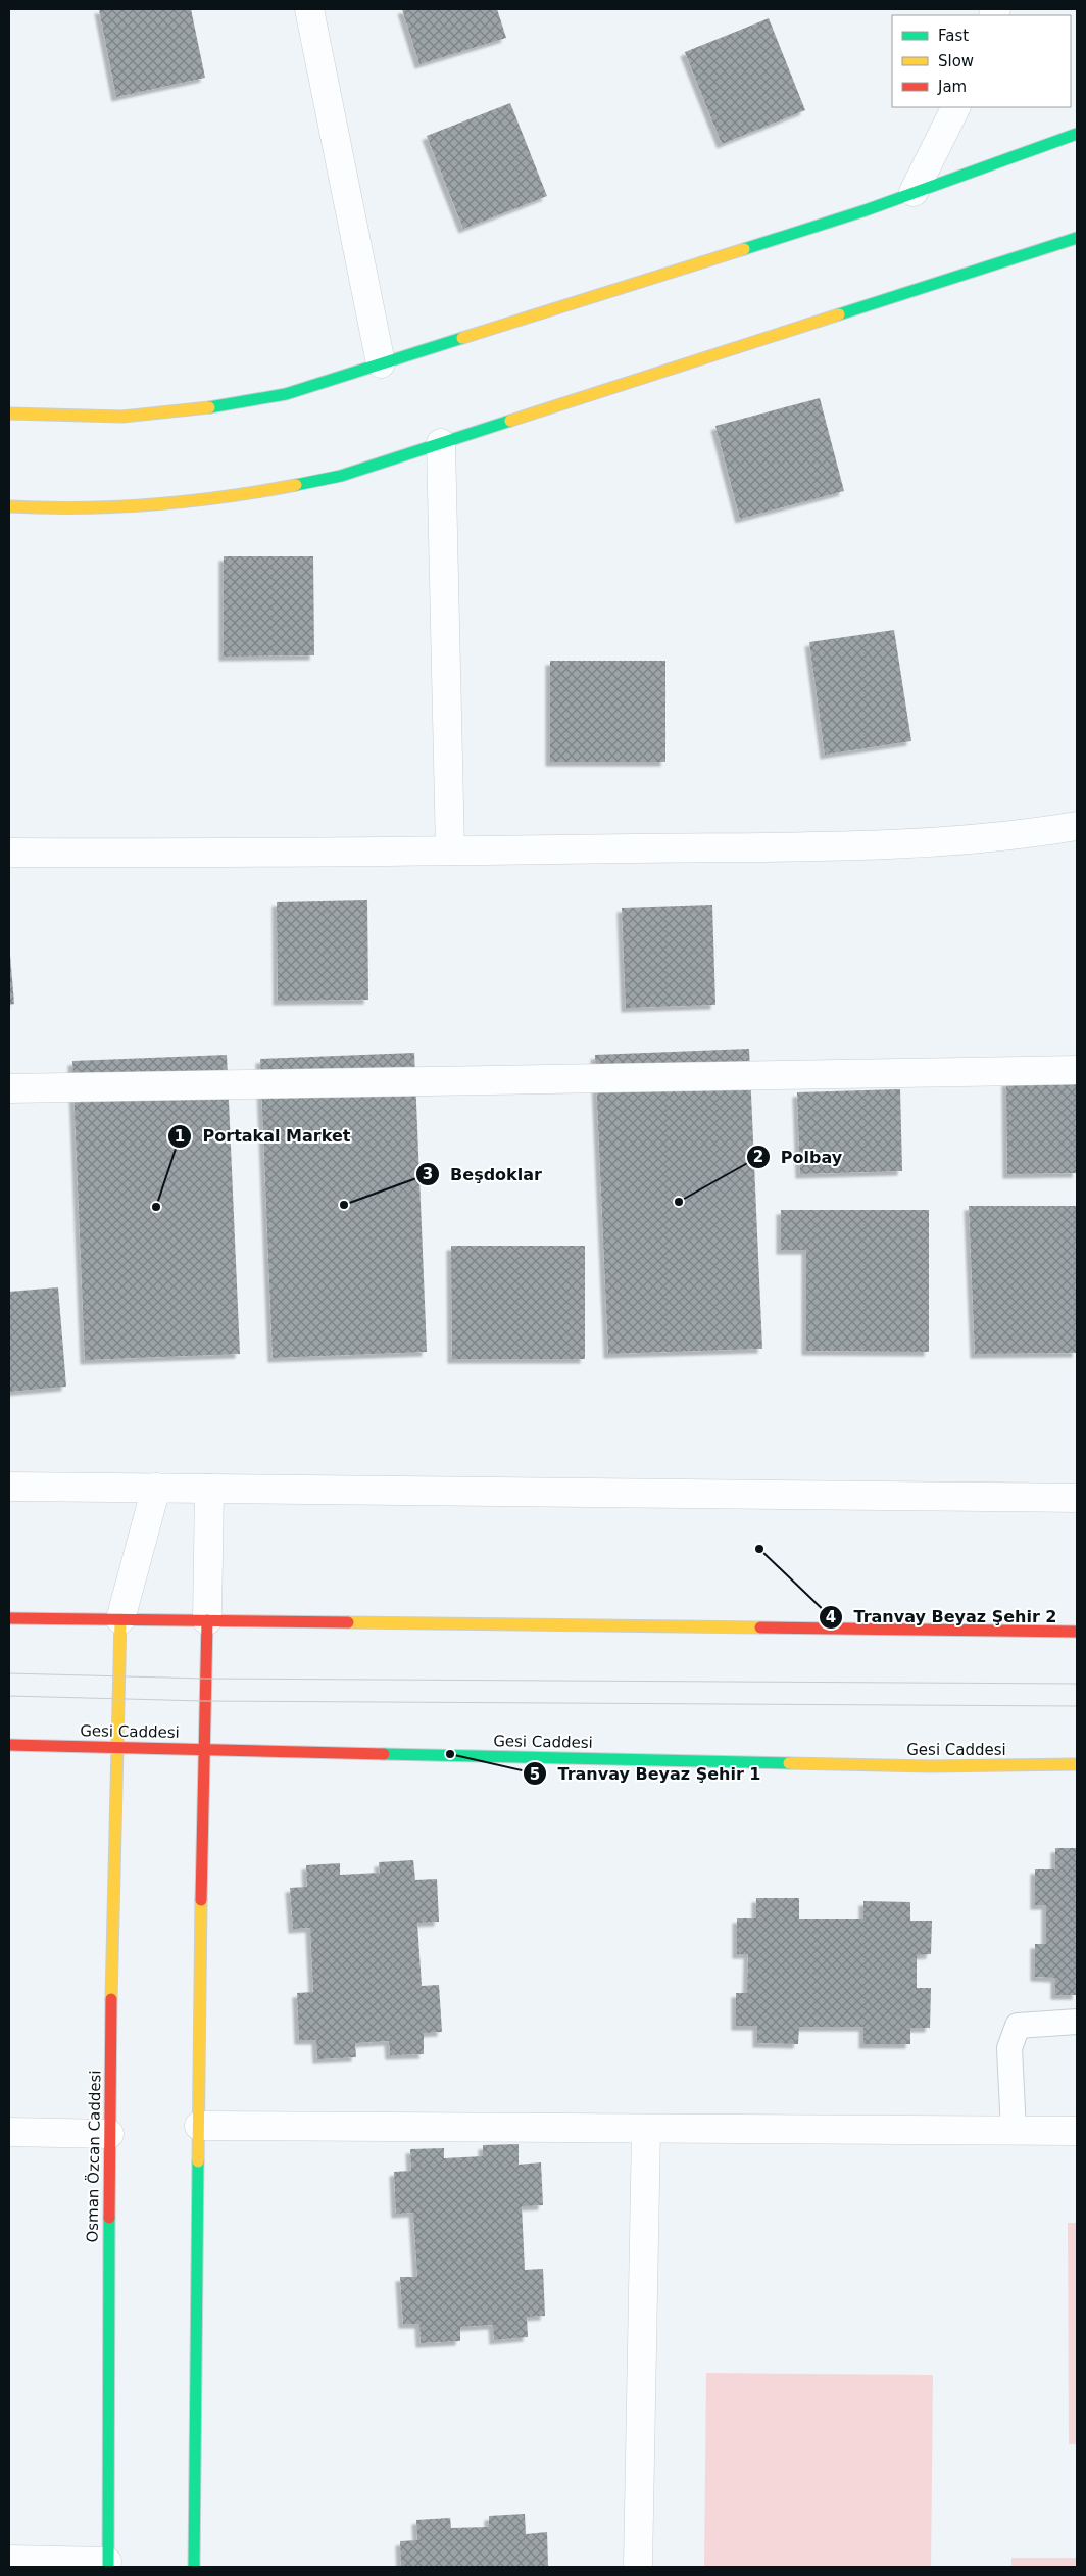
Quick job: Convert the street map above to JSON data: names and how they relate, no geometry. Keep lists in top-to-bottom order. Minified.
{"streets":{"main road":["Gesi Caddesi","Osman Özcan Caddesi"]},"crossings":[["Gesi Caddesi","Osman Özcan Caddesi"]],"places":["Polbay","Beşdoklar","Portakal Market","Tranvay Beyaz Şehir 2","Tranvay Beyaz Şehir 1"],"legend":["Fast","Slow","Jam"]}
